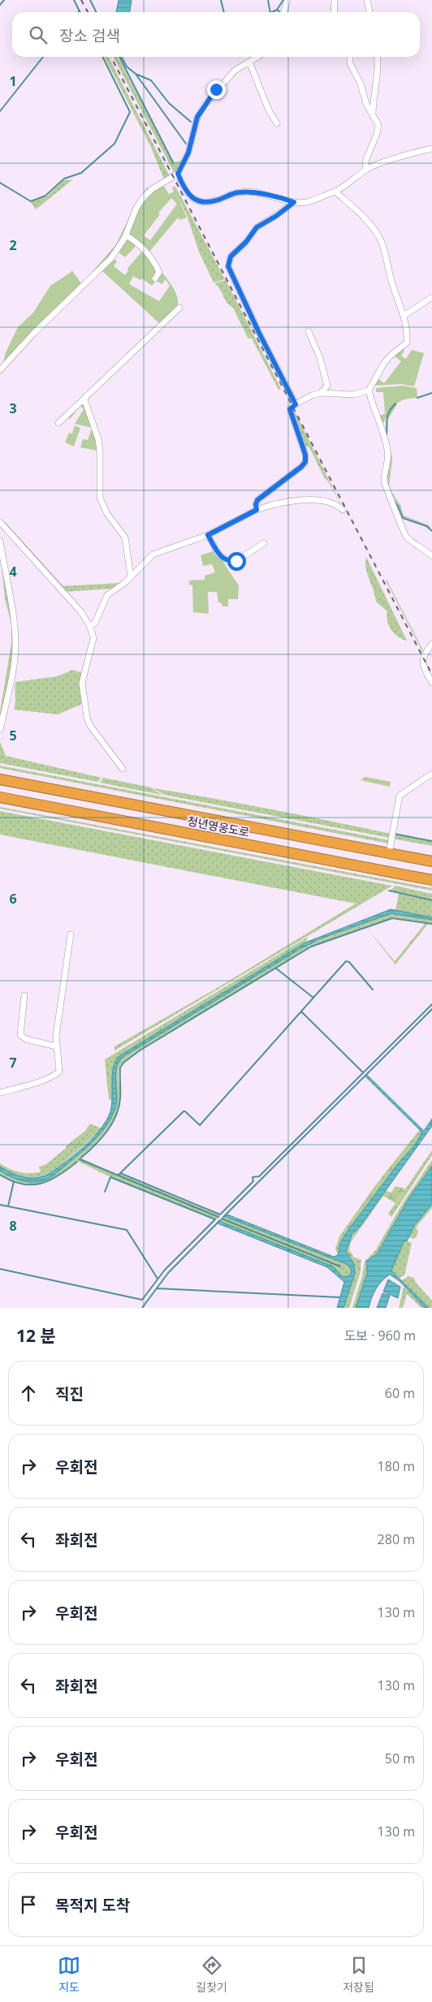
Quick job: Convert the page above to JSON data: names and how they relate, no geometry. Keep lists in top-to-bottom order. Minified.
{"streets":{"highway":["청년영웅도로"]},"page":{"search":"장소 검색","heading":["12 분","도보 · 960 m"],"list":[["직진","60 m"],["우회전","180 m"],["좌회전","280 m"],["우회전","130 m"],["좌회전","130 m"],["우회전","50 m"],["우회전","130 m"],"목적지 도착"],"nav":["지도","길찾기","저장됨"]},"grid":{"rows":["1","2","3","4","5","6","7","8"]}}
